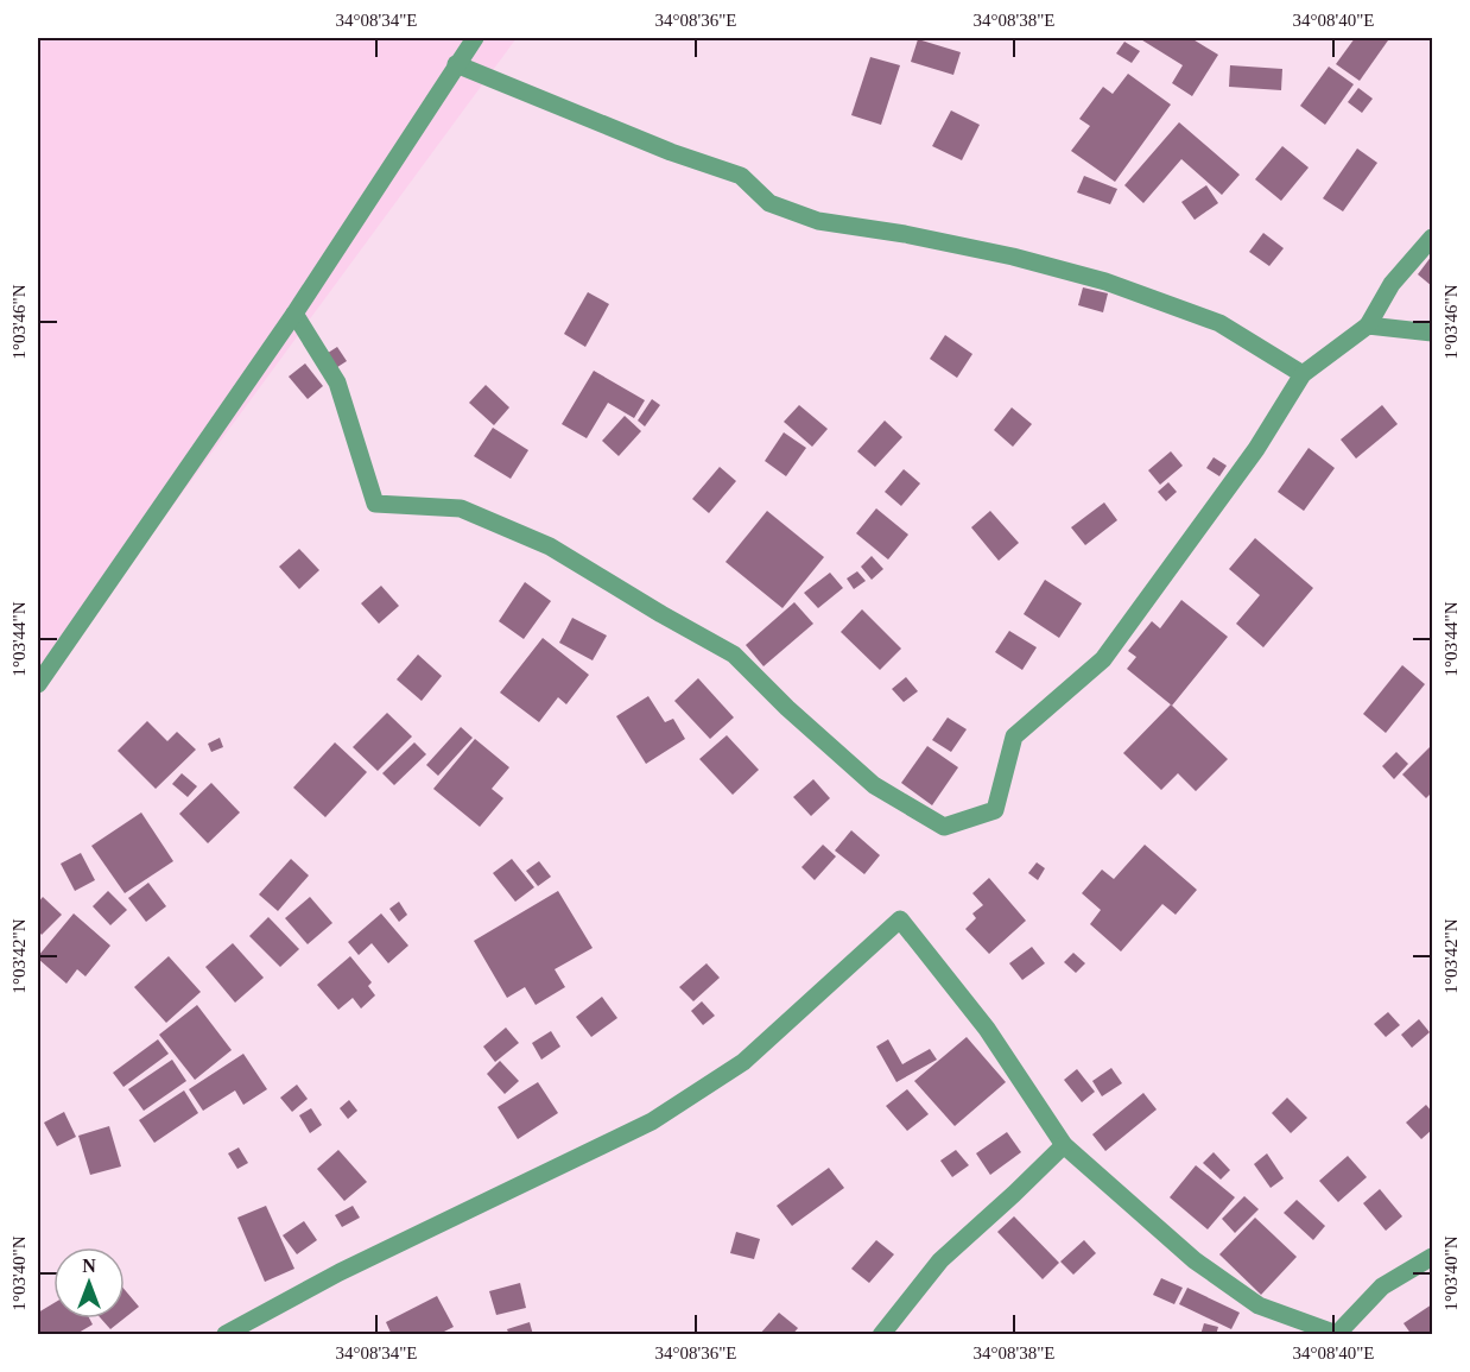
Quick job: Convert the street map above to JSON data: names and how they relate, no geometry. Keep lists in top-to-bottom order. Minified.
{"north":"top","coordinates":["34°08'34\"E","34°08'36\"E","34°08'38\"E","34°08'40\"E","1°03'46\"N","1°03'44\"N","1°03'42\"N","1°03'40\"N"]}
